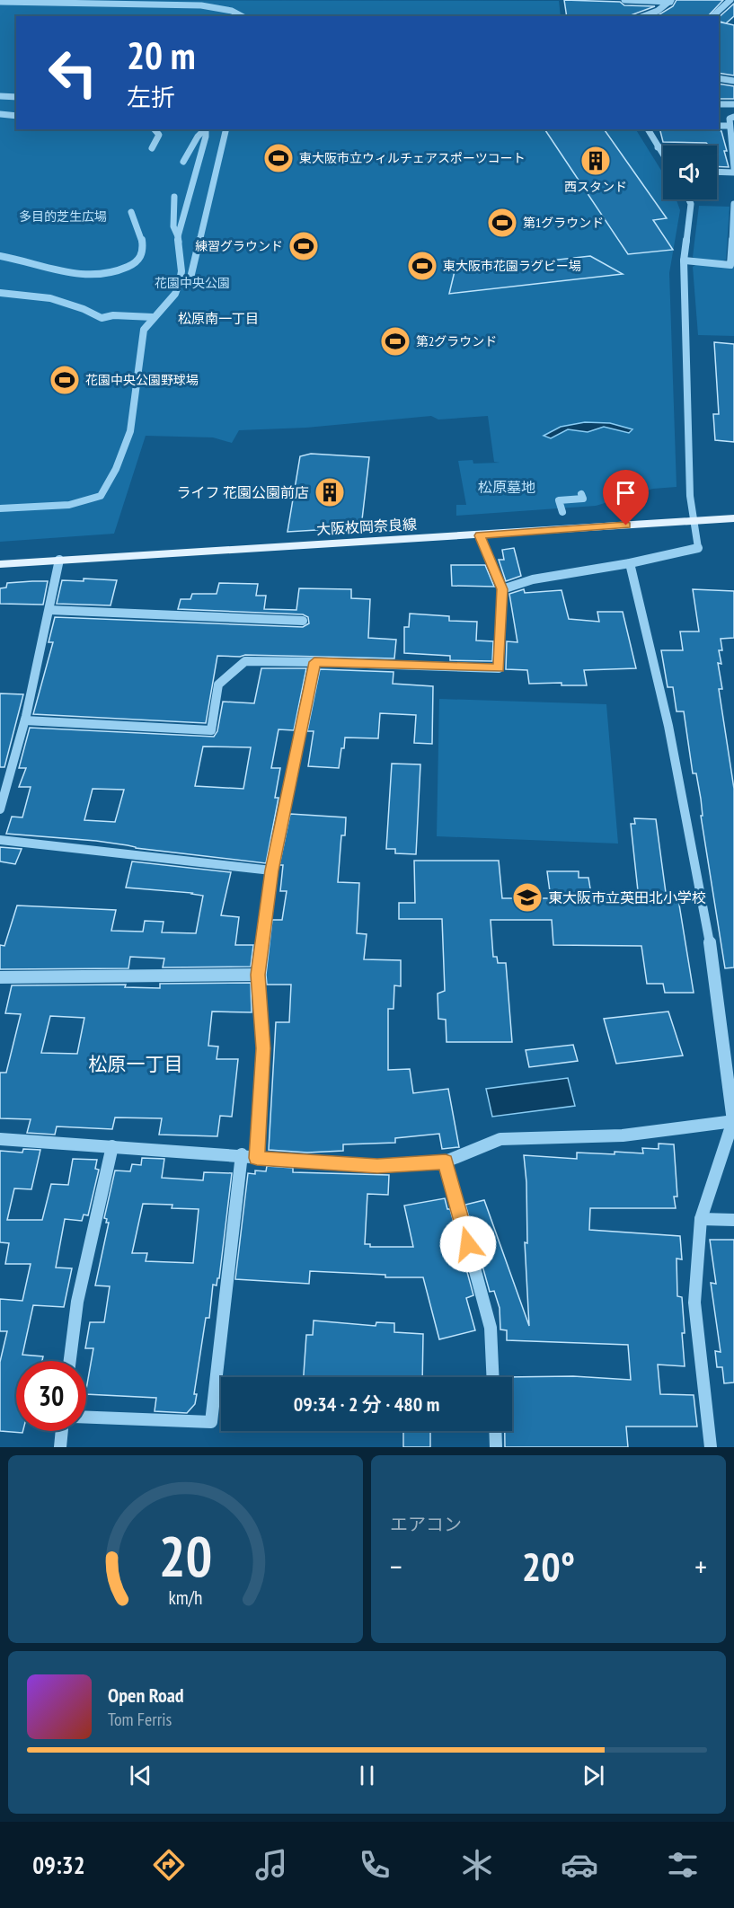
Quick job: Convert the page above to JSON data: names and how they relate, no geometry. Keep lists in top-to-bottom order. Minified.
{"streets":{"main road":["大阪枚岡奈良線"]},"districts":["松原南一丁目","松原一丁目"],"parks":["多目的芝生広場","花園中央公園","松原墓地"],"places":{"sports":["東大阪市立ウィルチェアスポーツコート","第1グラウンド","練習グラウンド","東大阪市花園ラグビー場","第2グラウンド","花園中央公園野球場"],"building":["西スタンド","ライフ 花園公園前店"],"school or university":["東大阪市立英田北小学校"]},"page":{"turn":["20 m","左折"],"limit":"30","trip":"09:34 · 2 分 · 480 m","tile":"エアコン","heat":["−","20°","+"],"song":["Open Road","Tom Ferris"],"tabs":"09:32","gauge":["20","km/h"]}}
